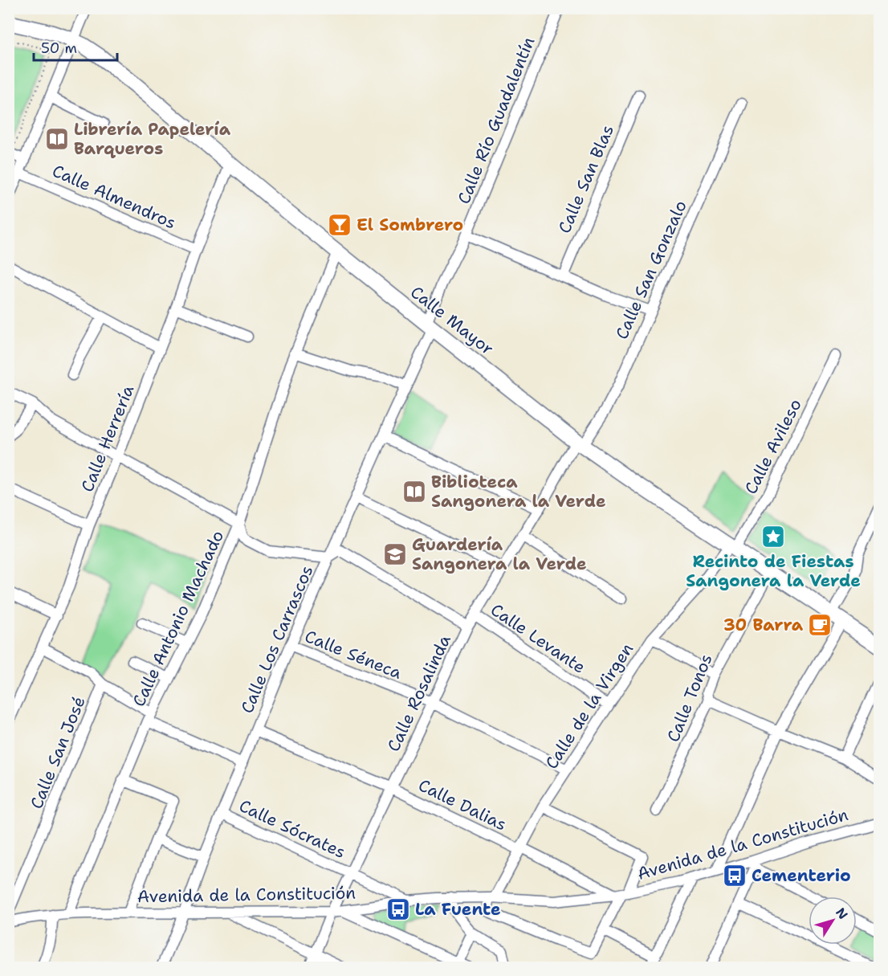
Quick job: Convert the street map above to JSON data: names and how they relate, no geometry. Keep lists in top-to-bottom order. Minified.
{"streets":{"street":["Calle Río Guadalentín","Calle San Blas","Calle Almendros","Calle San Gonzalo","Calle Mayor","Calle Herrería","Calle Avileso","Calle Antonio Machado","Calle Levante","Calle Los Carrascos","Calle Séneca","Calle Rosalinda","Calle Tonos","Calle de la Virgen","Calle San José","Calle Dalias","Calle Sócrates","Avenida de la Constitución"]},"crossings":[["Calle Río Guadalentín","Calle Mayor"],["Calle Río Guadalentín","Calle Los Carrascos"],["Calle Almendros","Calle Herrería"],["Calle San Gonzalo","Calle Mayor"],["Calle San Gonzalo","Calle Rosalinda"],["Calle Mayor","Calle Herrería"],["Calle Mayor","Calle Avileso"],["Calle Mayor","Calle Antonio Machado"],["Calle Mayor","Calle Los Carrascos"],["Calle Mayor","Calle Rosalinda"],["Calle Mayor","Calle Tonos"],["Calle Mayor","Calle de la Virgen"],["Calle Avileso","Calle de la Virgen"],["Calle Antonio Machado","Avenida de la Constitución"],["Calle Levante","Calle Rosalinda"],["Calle Levante","Calle de la Virgen"],["Calle Los Carrascos","Calle Séneca"],["Calle Los Carrascos","Calle Dalias"],["Calle Los Carrascos","Calle Sócrates"],["Calle Los Carrascos","Avenida de la Constitución"],["Calle Séneca","Calle Rosalinda"],["Calle Séneca","Calle de la Virgen"],["Calle Rosalinda","Calle Dalias"],["Calle Rosalinda","Calle Sócrates"],["Calle Rosalinda","Avenida de la Constitución"],["Calle de la Virgen","Calle Dalias"],["Calle de la Virgen","Avenida de la Constitución"],["Calle Dalias","Avenida de la Constitución"],["Calle Sócrates","Avenida de la Constitución"]],"places":{"library":["Librería Papelería Barqueros","Biblioteca Sangonera la Verde"],"bar":["El Sombrero"],"place":["Recinto de Fiestas Sangonera la Verde"],"school or university":["Guardería Sangonera la Verde"],"cafe":["30 Barra"],"bus stop":["Cementerio","La Fuente"]},"scale_bar":"50 m","north":"top right"}
